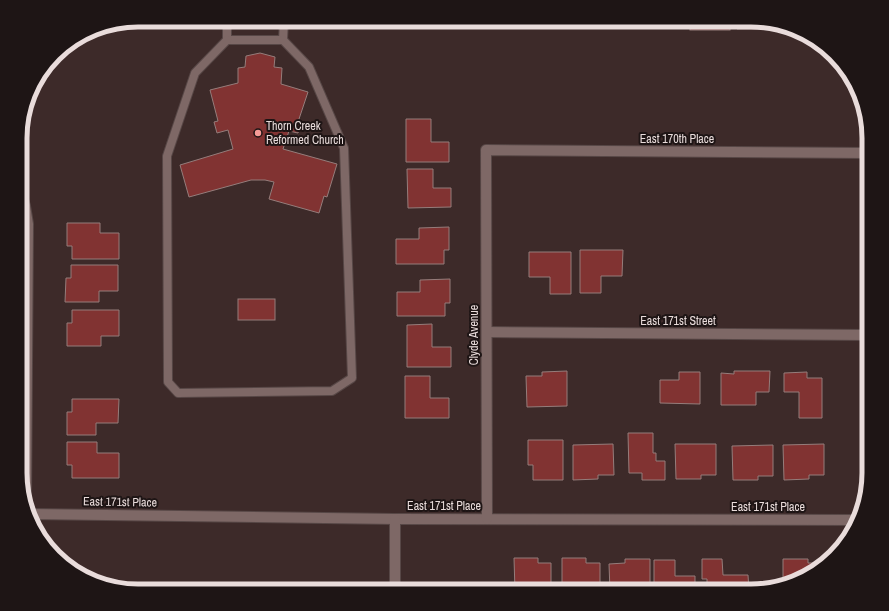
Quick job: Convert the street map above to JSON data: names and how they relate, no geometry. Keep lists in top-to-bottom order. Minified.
{"streets":{"street":["East 170th Place","East 171st Street","Clyde Avenue","East 171st Place"]},"crossings":[["East 170th Place","Clyde Avenue"],["East 171st Street","Clyde Avenue"],["Clyde Avenue","East 171st Place"]],"places":["Thorn Creek Reformed Church"]}
